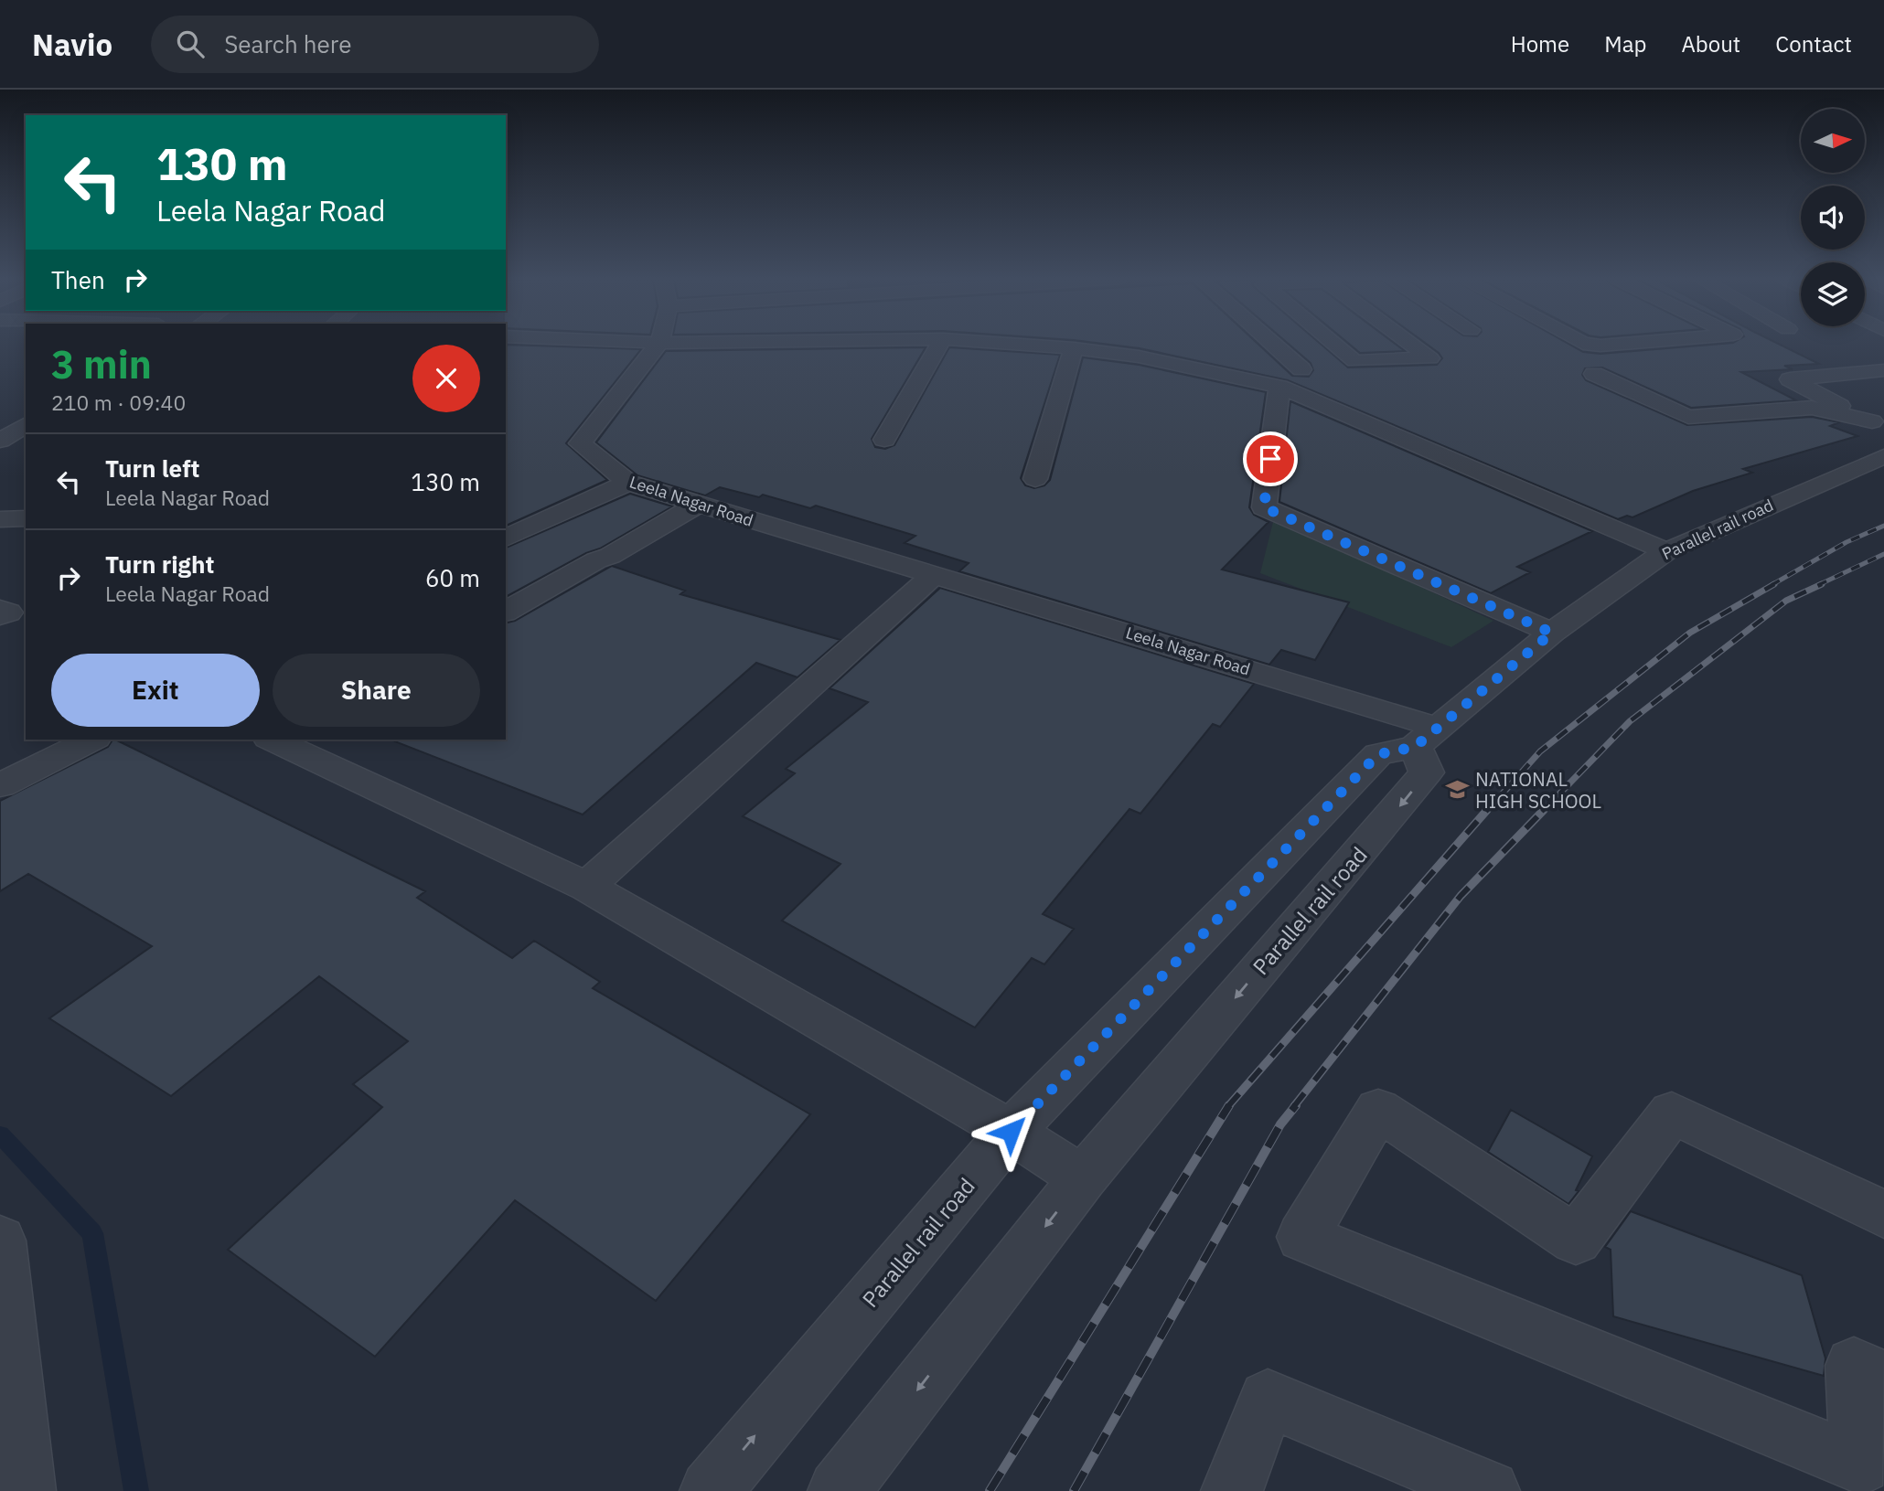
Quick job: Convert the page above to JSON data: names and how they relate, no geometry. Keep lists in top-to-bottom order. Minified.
{"streets":{"street":["Leela Nagar Road","Parallel rail road"]},"crossings":[["Leela Nagar Road","Parallel rail road"]],"places":{"school or university":["NATIONAL HIGH SCHOOL"]},"north":"right","page":{"header":"Navio","search":"Search here","nav":["Home","Map","About","Contact"],"turn":["130 m","Leela Nagar Road"],"then":"Then","heading":["3 min","210 m · 09:40"],"list":[{"name":"Turn left","note":"Leela Nagar Road","value":"130 m"},{"name":"Turn right","note":"Leela Nagar Road","value":"60 m"}],"buttons":["Exit","Share"]}}
